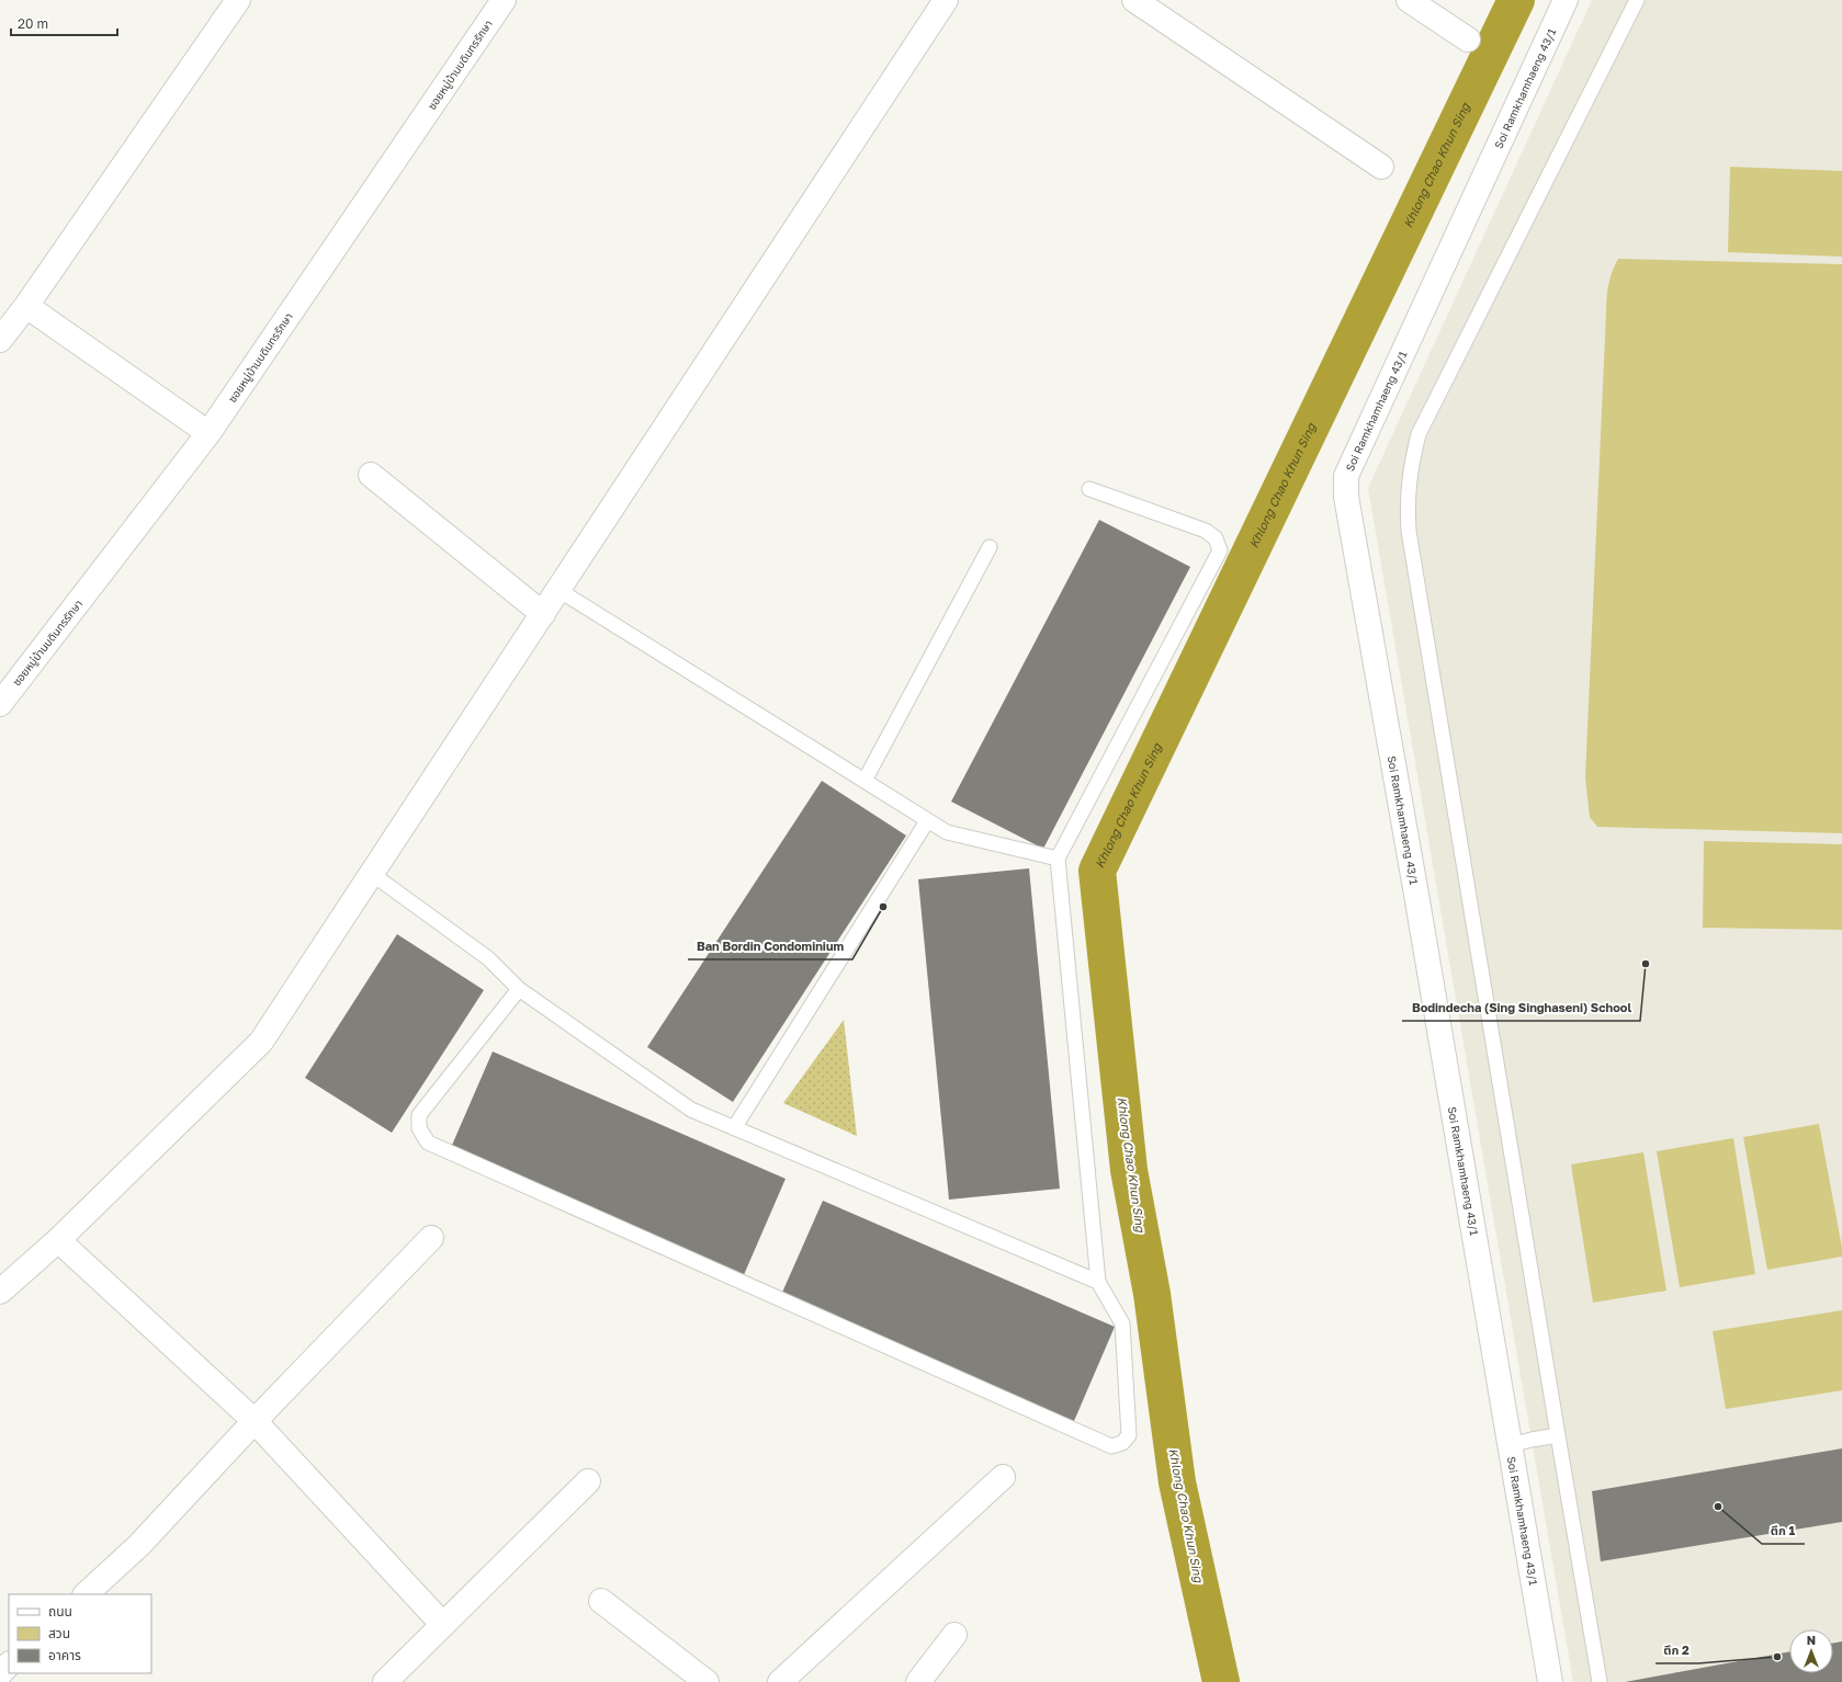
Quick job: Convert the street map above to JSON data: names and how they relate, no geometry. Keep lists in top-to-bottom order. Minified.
{"streets":{"street":["ซอยหมู่บ้านบดินทรรักษา","Soi Ramkhamhaeng 43/1"]},"water":["Khlong Chao Khun Sing"],"places":["Ban Bordin Condominium","Bodindecha (Sing Singhaseni) School","ตึก 1","ตึก 2"],"legend":["ถนน","สวน","อาคาร"],"scale_bar":"20 m","north":"top"}
